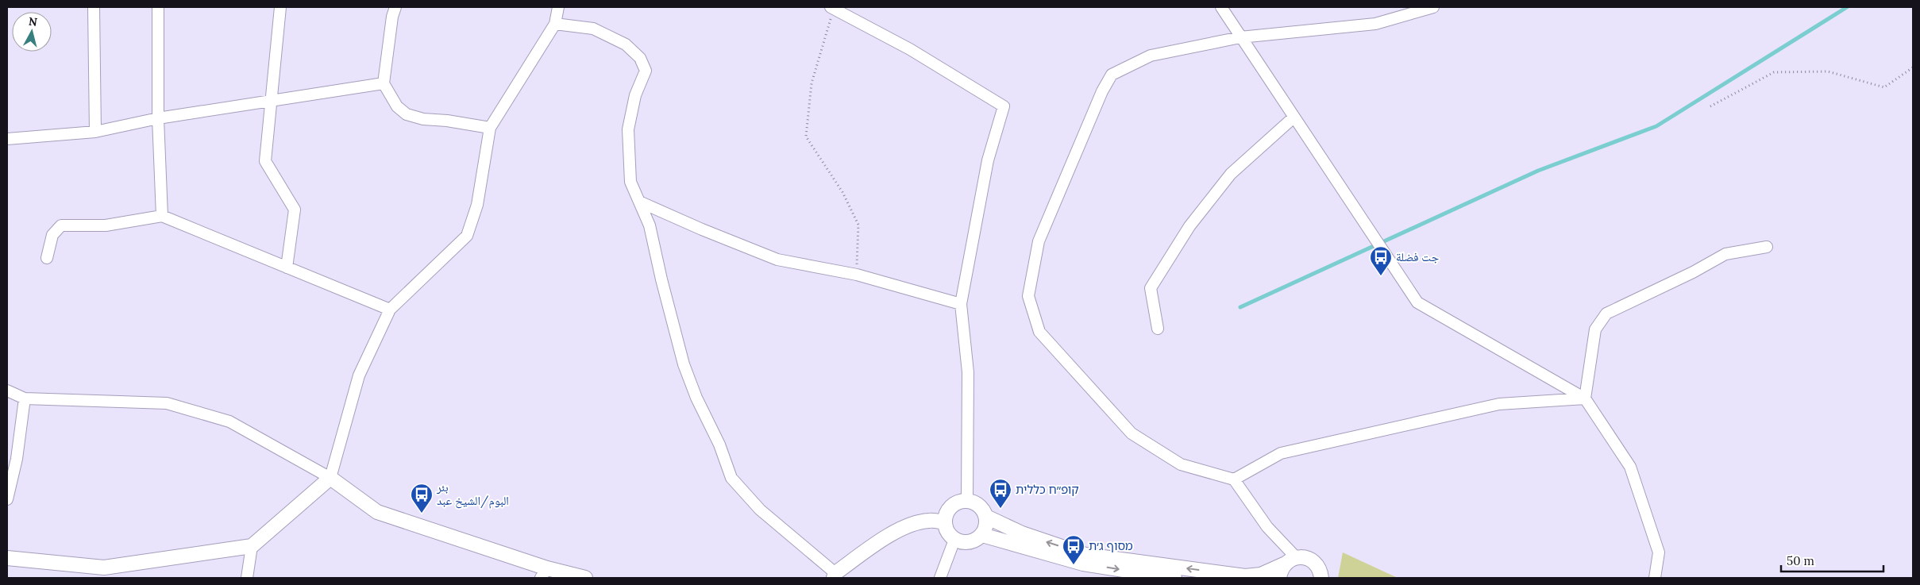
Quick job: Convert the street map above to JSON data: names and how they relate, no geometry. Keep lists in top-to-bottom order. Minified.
{"places":{"bus stop":["جت فضلة","קופ״ח כללית","بئر البوم/الشيخ عبد","מסוף ג׳ת"]},"scale_bar":"50 m","north":"top"}
